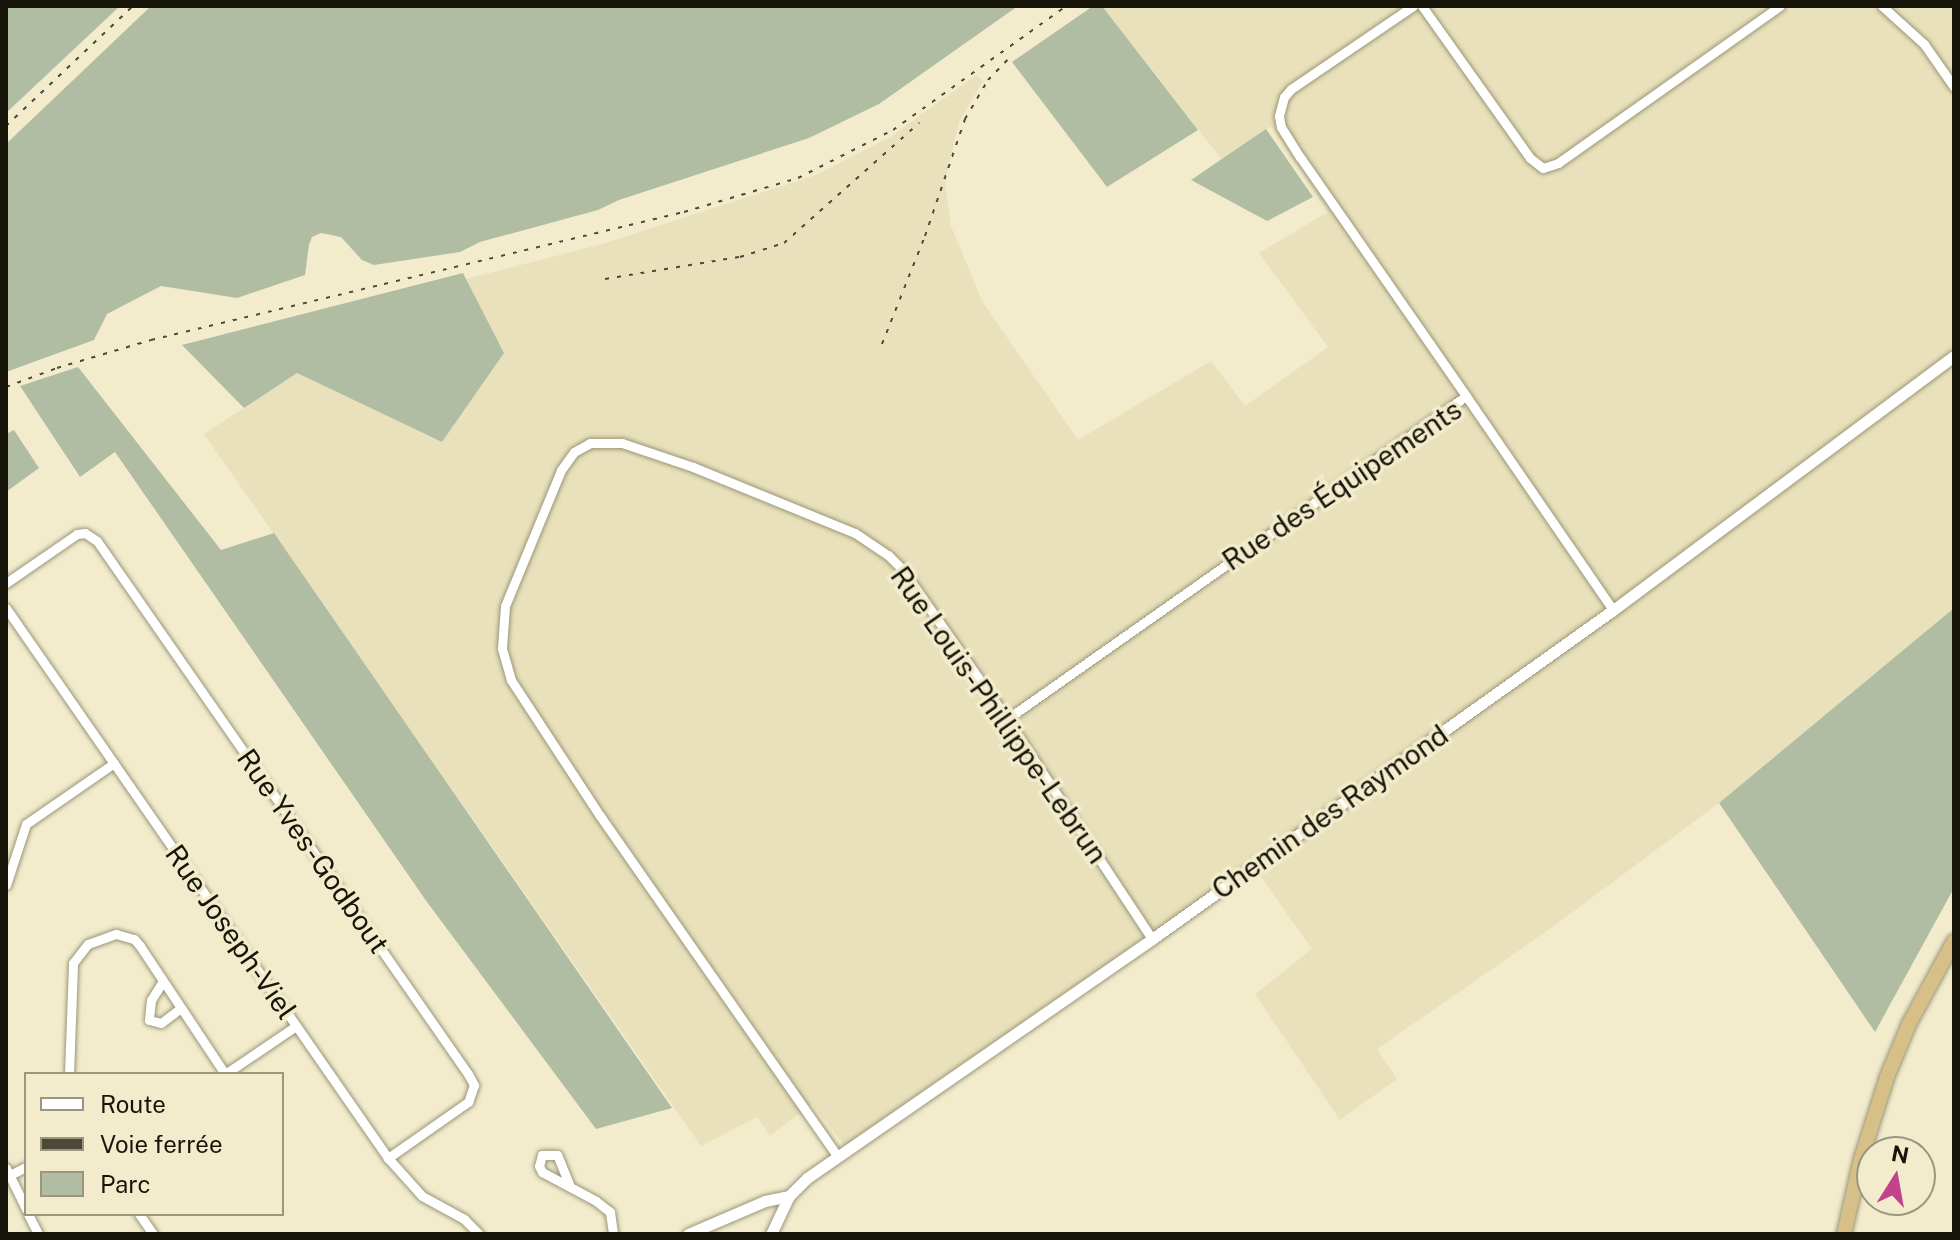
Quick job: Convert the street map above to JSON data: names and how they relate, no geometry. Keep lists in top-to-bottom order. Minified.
{"streets":{"street":["Rue des Équipements","Rue Louis-Phillippe-Lebrun","Chemin des Raymond","Rue Yves-Godbout","Rue Joseph-Viel"]},"crossings":[["Rue des Équipements","Rue Louis-Phillippe-Lebrun"],["Rue des Équipements","Chemin des Raymond"],["Rue Louis-Phillippe-Lebrun","Chemin des Raymond"],["Rue Yves-Godbout","Rue Joseph-Viel"]],"legend":["Route","Voie ferrée","Parc"],"north":"top"}
